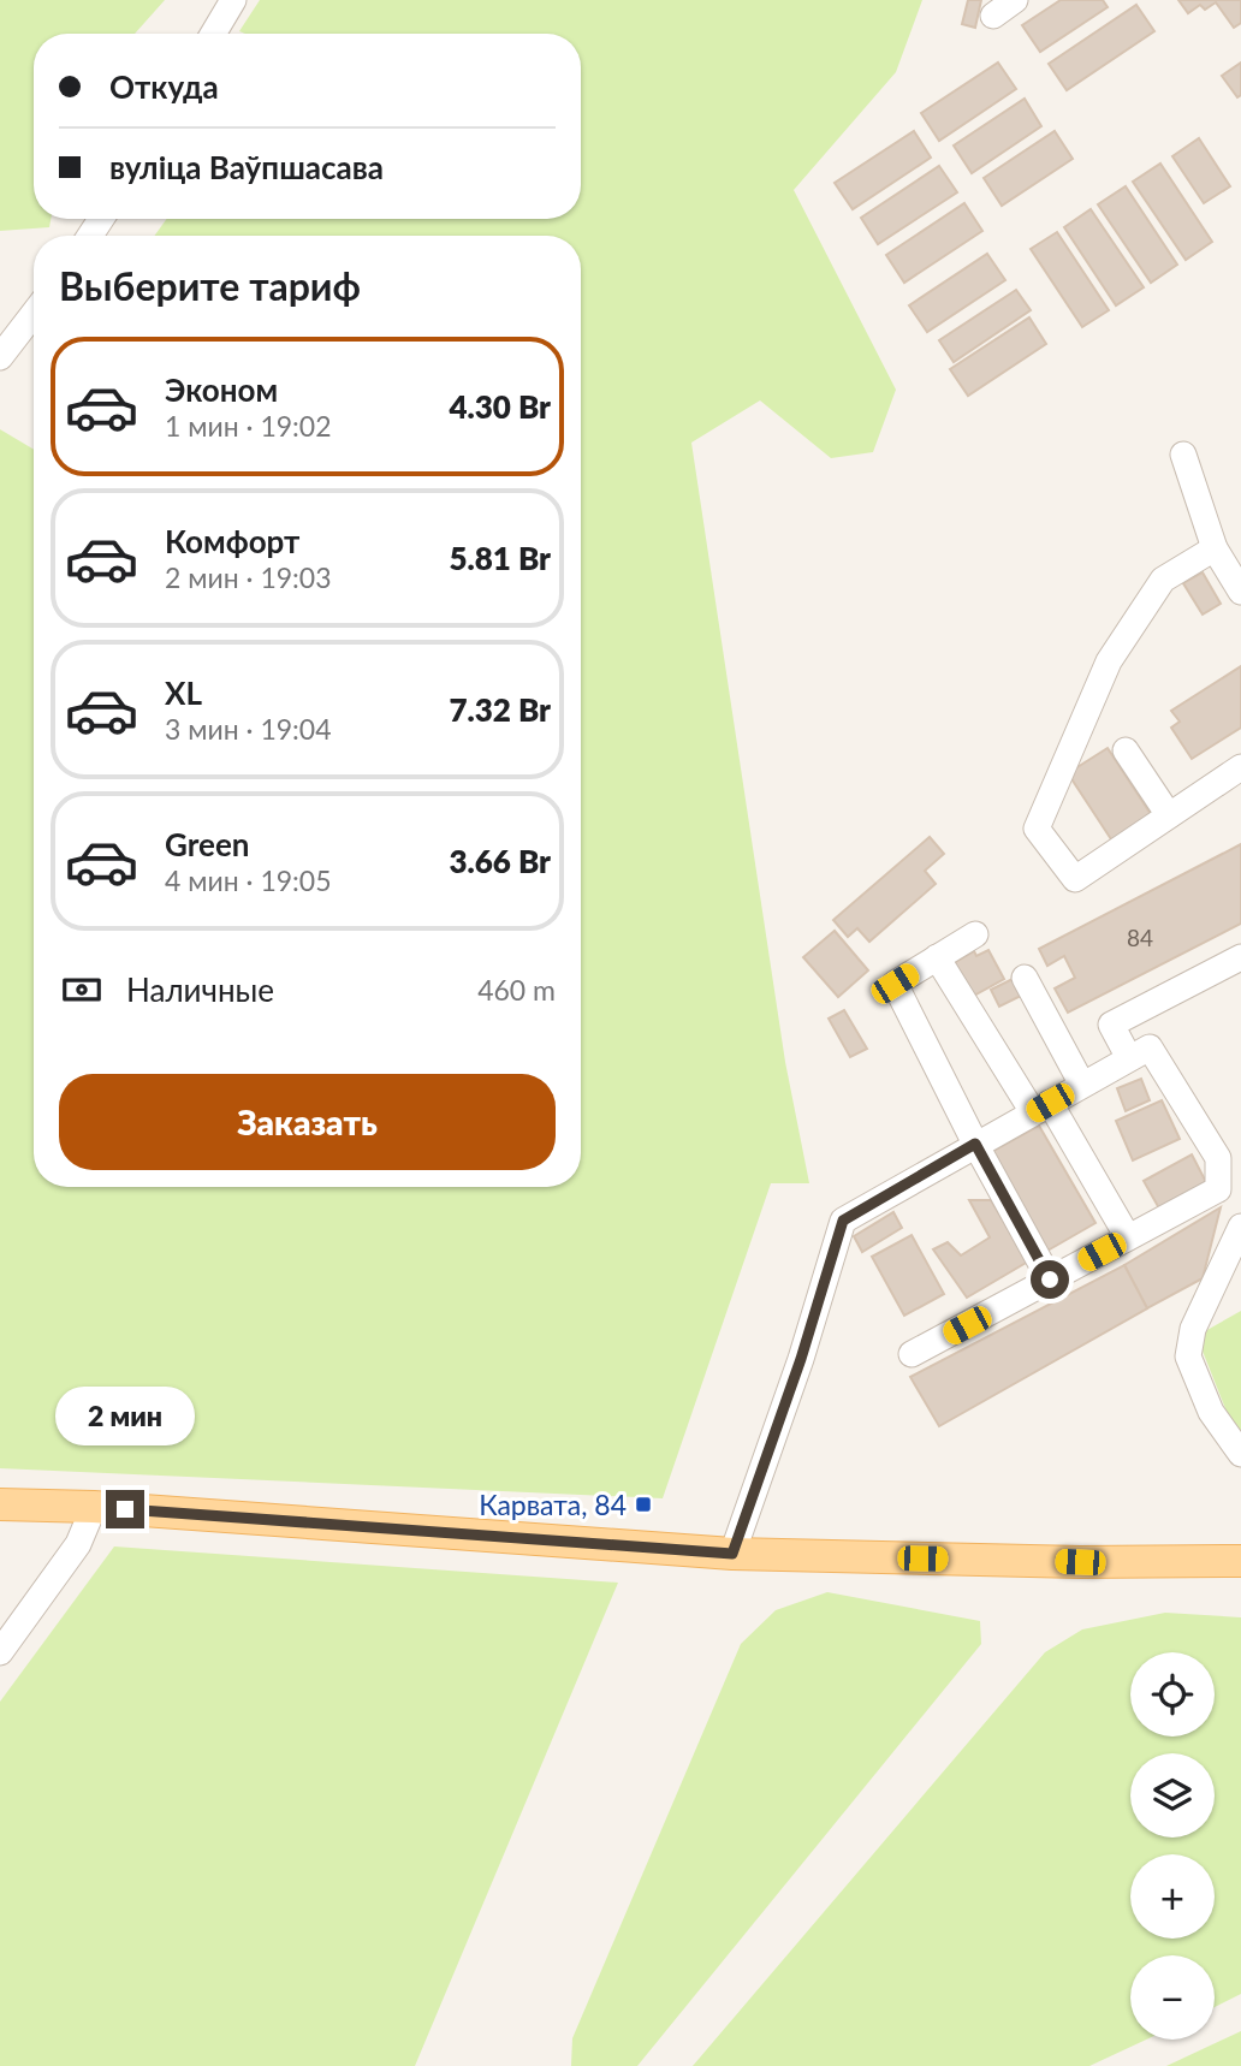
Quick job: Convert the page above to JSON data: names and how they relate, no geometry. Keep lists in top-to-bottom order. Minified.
{"places":{"transit":["Карвата, 84"]},"house_numbers":["84"],"page":{"banner":["Откуда","вуліца Ваўпшасава"],"heading":"Выберите тариф","list":[{"name":"Эконом","note":"1 мин · 19:02","value":"4.30 Br"},{"name":"Комфорт","note":"2 мин · 19:03","value":"5.81 Br"},{"name":"XL","note":"3 мин · 19:04","value":"7.32 Br"},{"name":"Green","note":"4 мин · 19:05","value":"3.66 Br"}],"pay":["Наличные","460 m"],"buttons":"Заказать","bubble":"2 мин","map_buttons":["+","−"]}}
